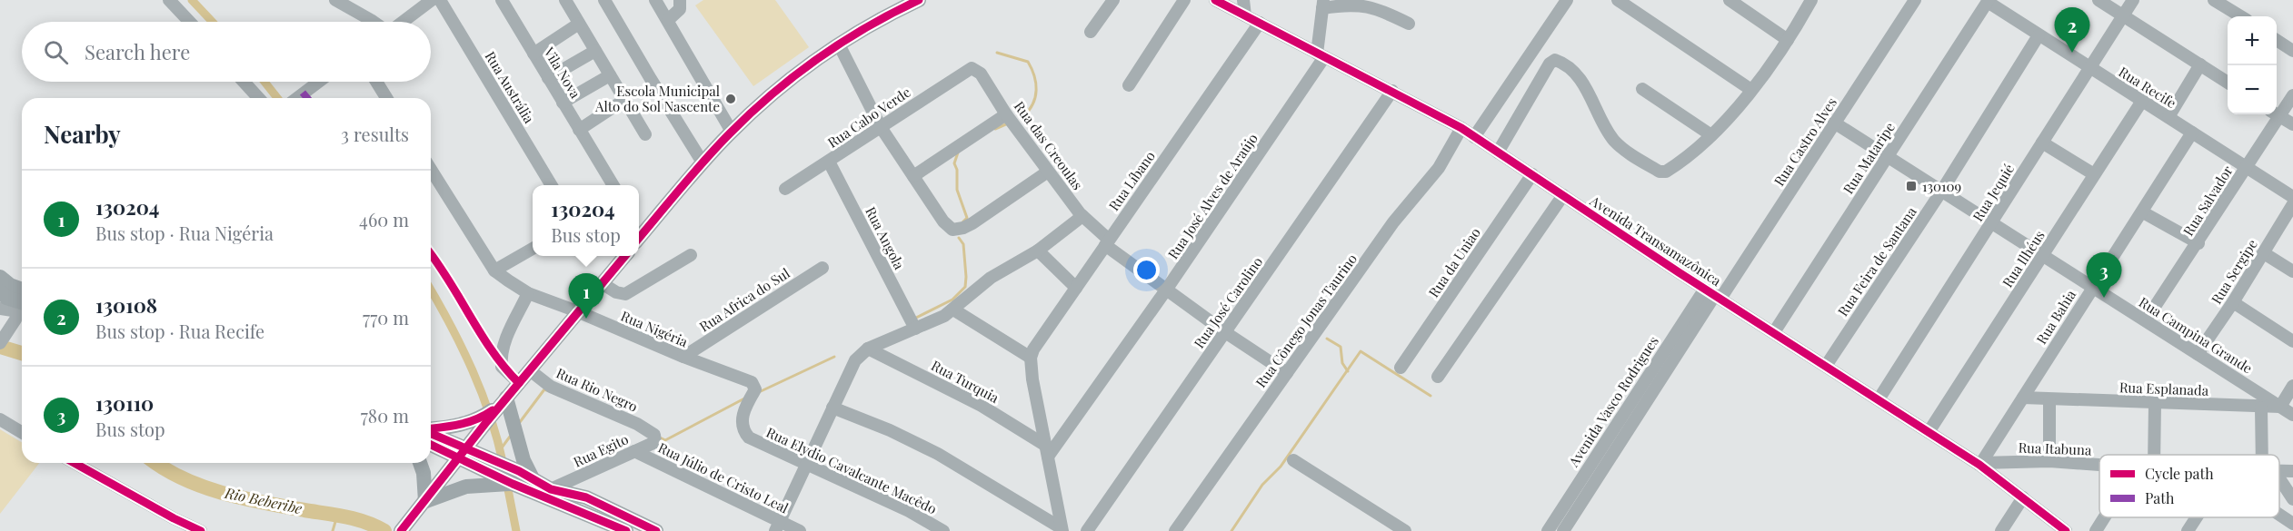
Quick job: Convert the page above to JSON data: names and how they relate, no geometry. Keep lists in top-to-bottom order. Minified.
{"streets":{"street":["Vila Nova","Rua Austrália","Rua Recife","Rua Cabo Verde","Rua Castro Alves","Rua das Creoulas","Rua Mataripe","Rua Líbano","Rua Jequié","Rua José Alves de Araújo","Rua Salvador","Rua Angola","Avenida Transamazônica","Rua Ilhéus","Rua Feira de Santana","Rua da Uniao","Rua Sergipe","Rua Africa do Sul","Rua José Carolino","Rua Bahia","Rua Cônego Jonas Taurino","Rua Nigéria","Rua Campina Grande","Rua Turquia","Rua Esplanada","Rua Rio Negro","Avenida Vasco Rodrigues","Rua Itabuna","Rua Egito","Rua Elydio Cavalcante Macêdo","Rua Júlio de Cristo Leal"]},"crossings":[["Rua Recife","Rua Mataripe"],["Rua Recife","Rua Jequié"],["Rua Recife","Rua Salvador"],["Rua Recife","Rua Ilhéus"],["Rua Recife","Rua Feira de Santana"],["Rua Recife","Rua Bahia"],["Rua Cabo Verde","Rua das Creoulas"],["Rua Cabo Verde","Rua Angola"],["Rua Castro Alves","Avenida Transamazônica"],["Rua Castro Alves","Rua Campina Grande"],["Rua Castro Alves","Avenida Vasco Rodrigues"],["Rua das Creoulas","Rua Líbano"],["Rua das Creoulas","Rua José Alves de Araújo"],["Rua das Creoulas","Rua José Carolino"],["Rua das Creoulas","Rua Cônego Jonas Taurino"],["Rua Mataripe","Avenida Transamazônica"],["Rua Mataripe","Rua Campina Grande"],["Rua Líbano","Avenida Transamazônica"],["Rua Jequié","Avenida Transamazônica"],["Rua Jequié","Rua Campina Grande"],["Rua José Alves de Araújo","Avenida Transamazônica"],["Rua José Alves de Araújo","Rua Turquia"],["Rua Salvador","Rua Campina Grande"],["Avenida Transamazônica","Rua Ilhéus"],["Avenida Transamazônica","Rua Feira de Santana"],["Avenida Transamazônica","Rua da Uniao"],["Avenida Transamazônica","Rua José Carolino"],["Avenida Transamazônica","Rua Bahia"],["Avenida Transamazônica","Rua Cônego Jonas Taurino"],["Avenida Transamazônica","Avenida Vasco Rodrigues"],["Avenida Transamazônica","Rua Itabuna"],["Rua Ilhéus","Rua Campina Grande"],["Rua Feira de Santana","Rua Campina Grande"],["Rua Sergipe","Rua Campina Grande"],["Rua Africa do Sul","Rua Nigéria"],["Rua Bahia","Rua Campina Grande"],["Rua Bahia","Rua Esplanada"],["Rua Bahia","Rua Itabuna"],["Rua Nigéria","Rua Elydio Cavalcante Macêdo"],["Rua Campina Grande","Rua Esplanada"],["Rua Rio Negro","Rua Egito"],["Rua Egito","Rua Júlio de Cristo Leal"]],"water":["Rio Beberibe"],"places":{"other":["Escola Municipal Alto do Sol Nascente"],"transit":["130109"]},"legend":["Cycle path","Path"],"page":{"pins":["2","3","1"],"map_buttons":["+","−"],"search":"Search here","heading":["Nearby","3 results"],"list":[{"mark":"1","name":"130204","note":"Bus stop · Rua Nigéria","value":"460 m"},{"mark":"2","name":"130108","note":"Bus stop · Rua Recife","value":"770 m"},{"mark":"3","name":"130110","note":"Bus stop","value":"780 m"}],"popup":["130204","Bus stop"]}}
